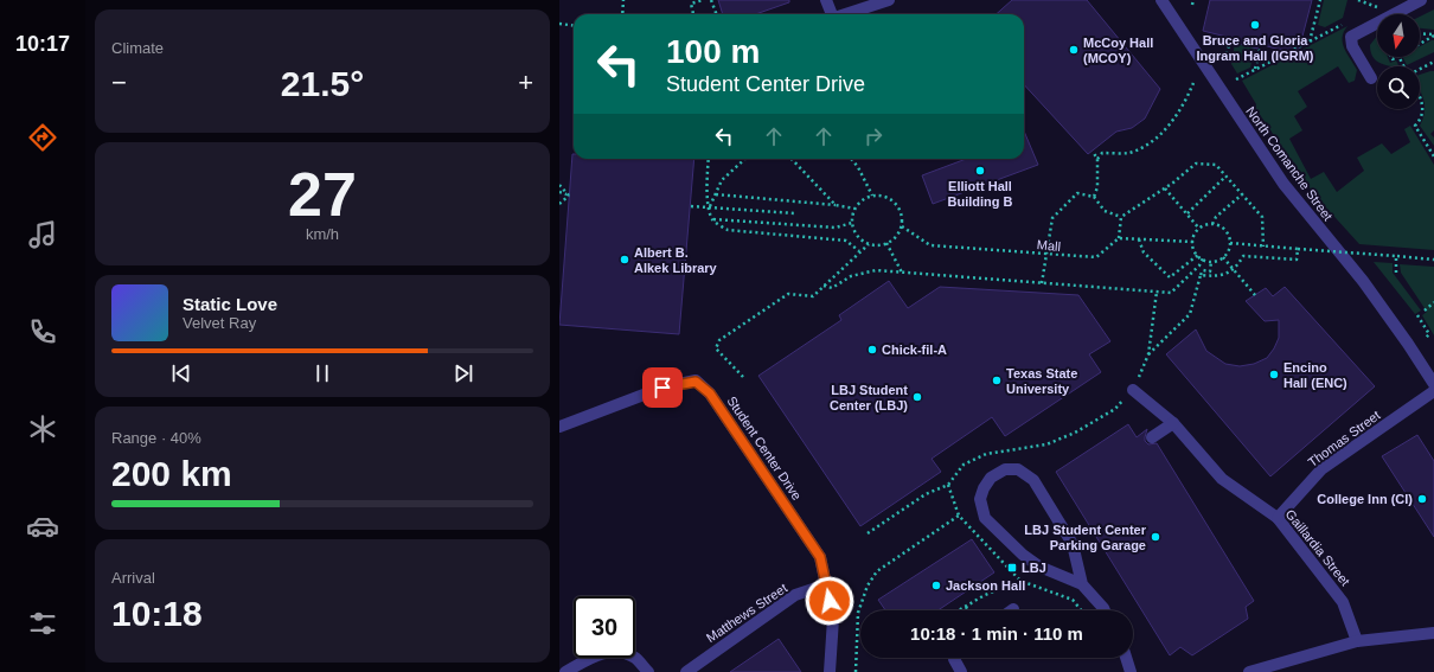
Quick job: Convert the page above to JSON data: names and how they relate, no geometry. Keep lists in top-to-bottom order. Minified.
{"streets":{"street":["North Comanche Street","Thomas Street","Student Center Drive","Gaillardia Street","Matthews Street"],"path":["Mall"]},"crossings":[["Thomas Street","Gaillardia Street"],["Student Center Drive","Matthews Street"]],"places":{"other":["Bruce and Gloria Ingram Hall (IGRM)","McCoy Hall (MCOY)","Elliott Hall Building B","Albert B. Alkek Library","Chick-fil-A","Encino Hall (ENC)","Texas State University","LBJ Student Center (LBJ)","College Inn (CI)","LBJ Student Center Parking Garage","Jackson Hall"],"transit":["LBJ"]},"north":"bottom","page":{"tabs":"10:17","tile":["Climate",["27","km/h"],["Range · 40%","200 km"],["Arrival","10:18"]],"turn":["100 m","Student Center Drive"],"heat":["−","21.5°","+"],"song":["Static Love","Velvet Ray"],"limit":"30","trip":"10:18 · 1 min · 110 m"}}
